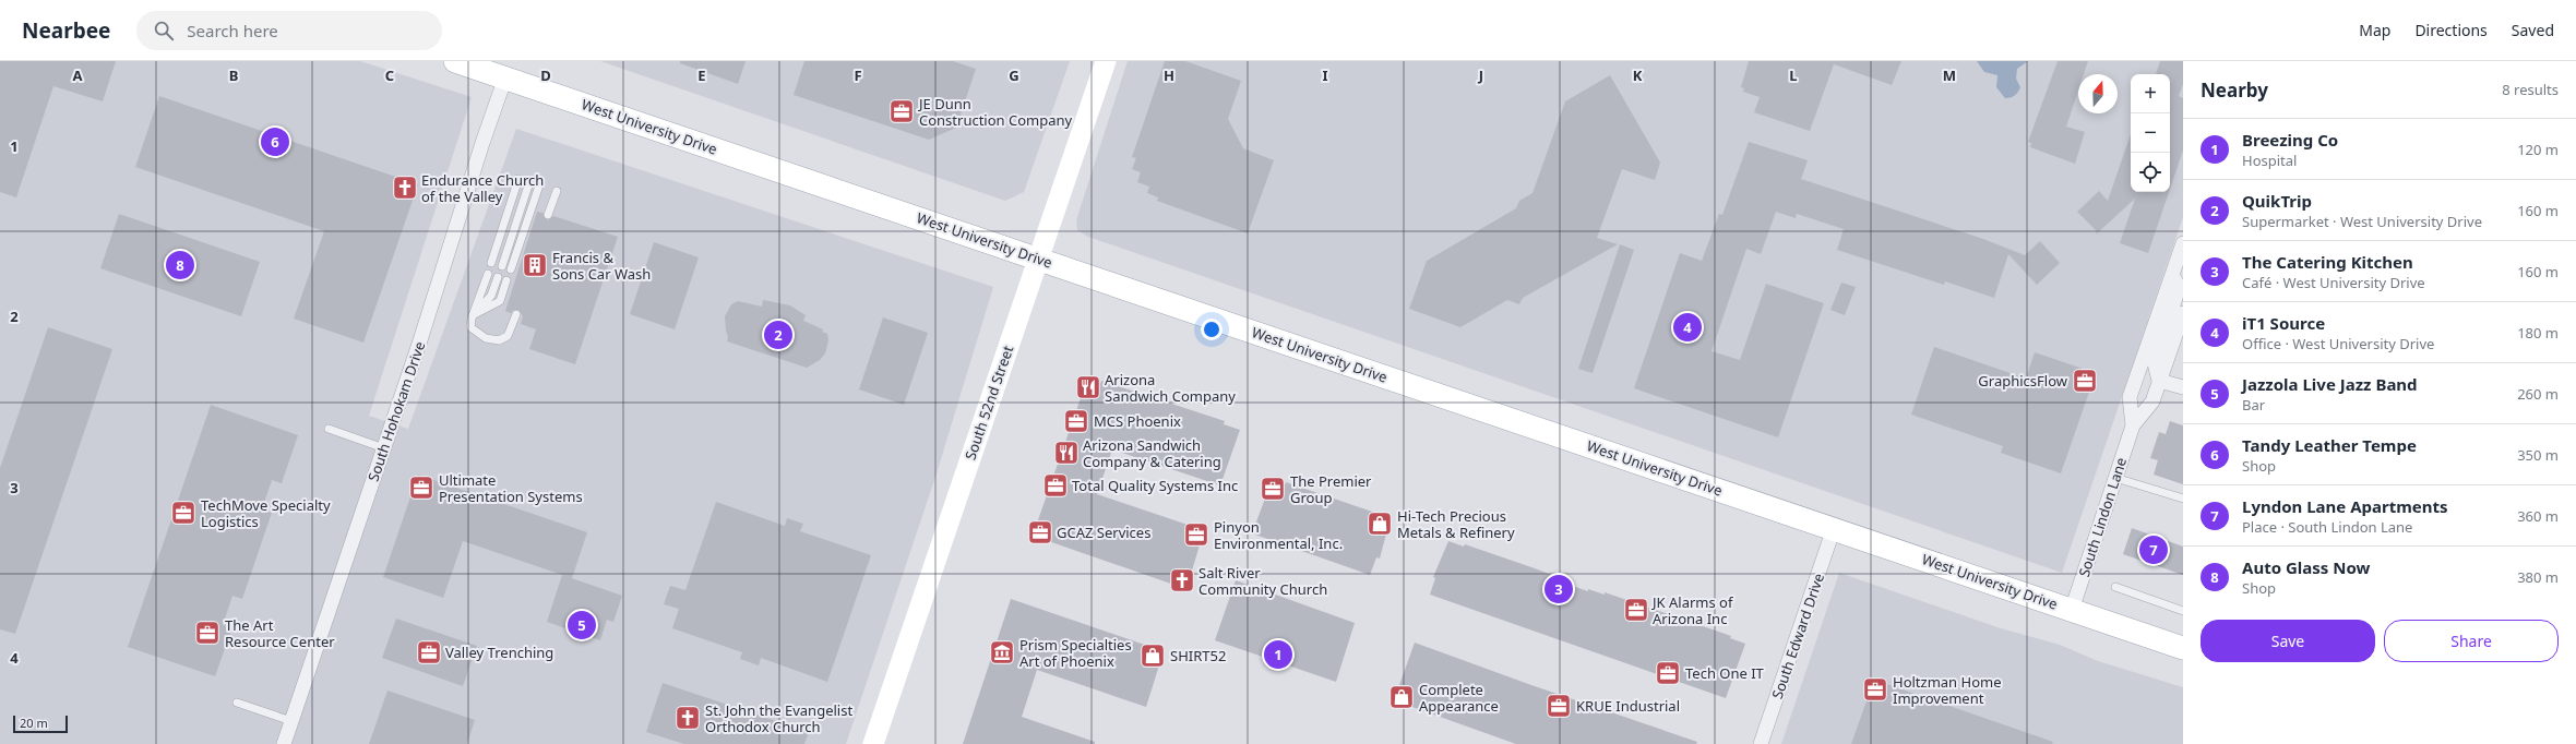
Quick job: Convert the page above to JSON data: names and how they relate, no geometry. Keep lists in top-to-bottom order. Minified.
{"streets":{"main road":["West University Drive","South 52nd Street"],"street":["South Hohokam Drive","South Lindon Lane","South Edward Drive"]},"crossings":[["West University Drive","South 52nd Street"],["West University Drive","South Hohokam Drive"],["West University Drive","South Lindon Lane"],["West University Drive","South Edward Drive"]],"places":{"office":["JE Dunn Construction Company","GraphicsFlow","MCS Phoenix","Total Quality Systems Inc","Ultimate Presentation Systems","The Premier Group","TechMove Specialty Logistics","GCAZ Services","Pinyon Environmental, Inc.","JK Alarms of Arizona Inc","The Art Resource Center","Valley Trenching","Tech One IT","Holtzman Home Improvement","KRUE Industrial"],"church":["Endurance Church of the Valley","Salt River Community Church","St. John the Evangelist Orthodox Church"],"building":["Francis & Sons Car Wash"],"restaurant":["Arizona Sandwich Company","Arizona Sandwich Company & Catering"],"shop":["Hi-Tech Precious Metals & Refinery","SHIRT52","Complete Appearance"],"museum":["Prism Specialties Art of Phoenix"]},"scale_bar":"20 m","north":"top","page":{"header":"Nearbee","search":"Search here","nav":["Map","Directions","Saved"],"heading":["Nearby","8 results"],"map_buttons":["+","−"],"list":[{"mark":"1","name":"Breezing Co","note":"Hospital","value":"120 m"},{"mark":"2","name":"QuikTrip","note":"Supermarket · West University Drive","value":"160 m"},{"mark":"3","name":"The Catering Kitchen","note":"Café · West University Drive","value":"160 m"},{"mark":"4","name":"iT1 Source","note":"Office · West University Drive","value":"180 m"},{"mark":"5","name":"Jazzola Live Jazz Band","note":"Bar","value":"260 m"},{"mark":"6","name":"Tandy Leather Tempe","note":"Shop","value":"350 m"},{"mark":"7","name":"Lyndon Lane Apartments","note":"Place · South Lindon Lane","value":"360 m"},{"mark":"8","name":"Auto Glass Now","note":"Shop","value":"380 m"}],"pins":["6","8","4","2","7","3","5","1"],"buttons":["Save","Share"],"scale":"20 m"},"grid":{"columns":["A","B","C","D","E","F","G","H","I","J","K","L","M"],"rows":["1","2","3","4"]}}
